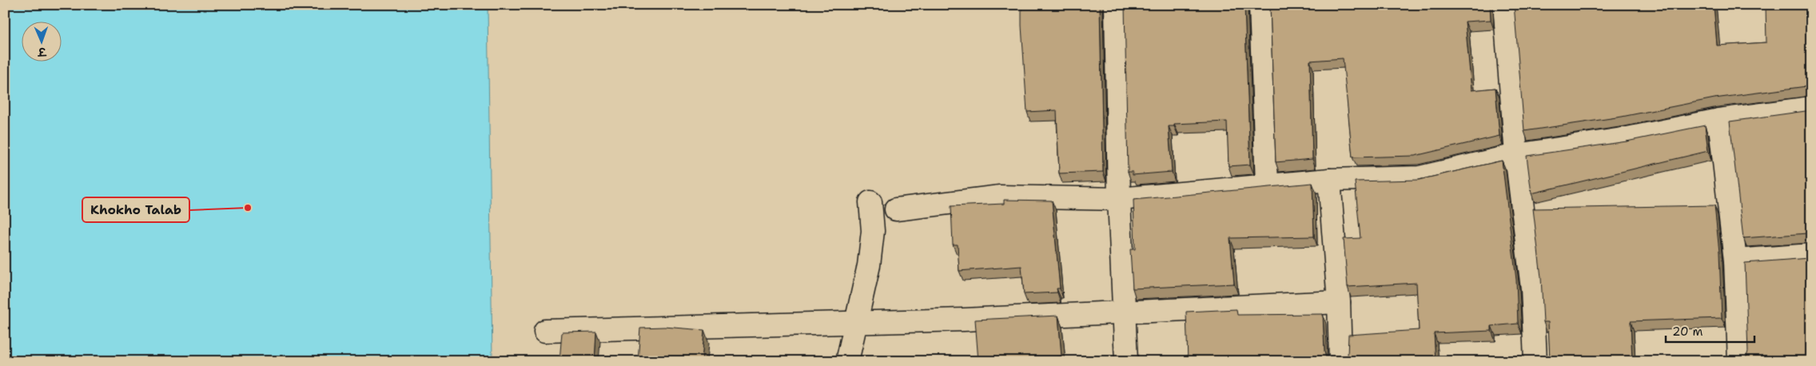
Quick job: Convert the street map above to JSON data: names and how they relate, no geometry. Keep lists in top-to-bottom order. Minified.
{"places":["Khokho Talab"],"scale_bar":"20 m","north":"bottom"}
